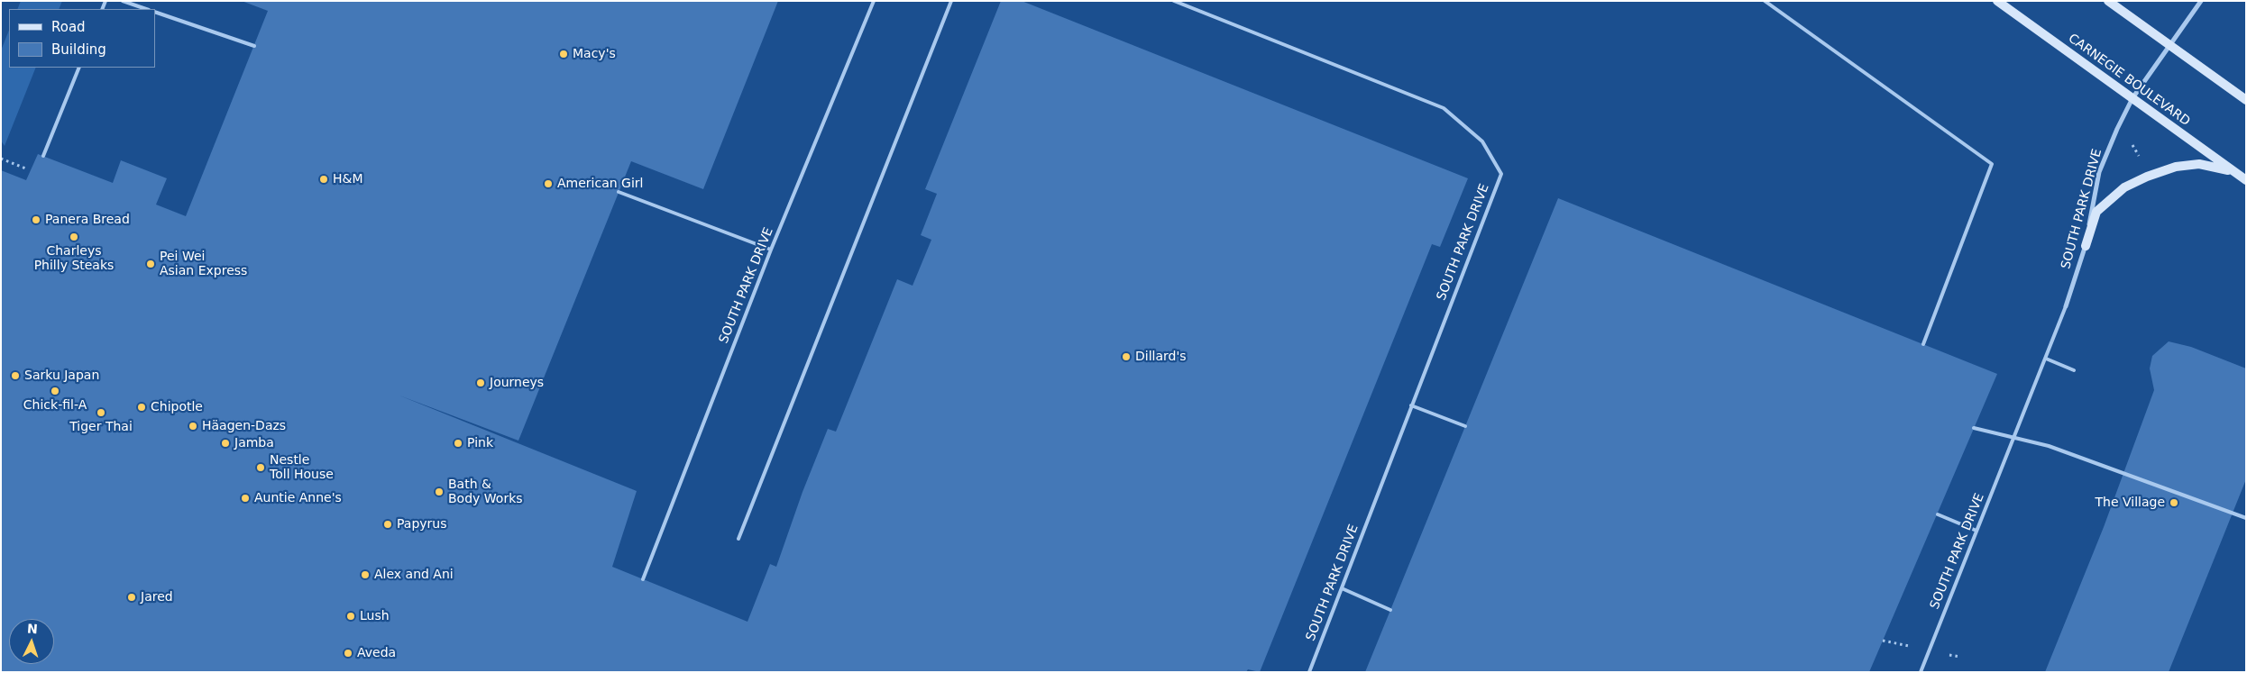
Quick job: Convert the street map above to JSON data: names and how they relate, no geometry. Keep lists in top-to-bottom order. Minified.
{"streets":{"street":["CARNEGIE BOULEVARD","SOUTH PARK DRIVE"]},"crossings":[["CARNEGIE BOULEVARD","SOUTH PARK DRIVE"]],"places":["Macy's","H&M","American Girl","Panera Bread","Charleys Philly Steaks","Pei Wei Asian Express","Dillard's","Sarku Japan","Journeys","Chick-fil-A","Chipotle","Tiger Thai","Häagen-Dazs","Jamba","Pink","Nestle Toll House","Bath & Body Works","Auntie Anne's","The Village","Papyrus","Alex and Ani","Jared","Lush","Aveda"],"legend":["Road","Building"],"north":"top"}
